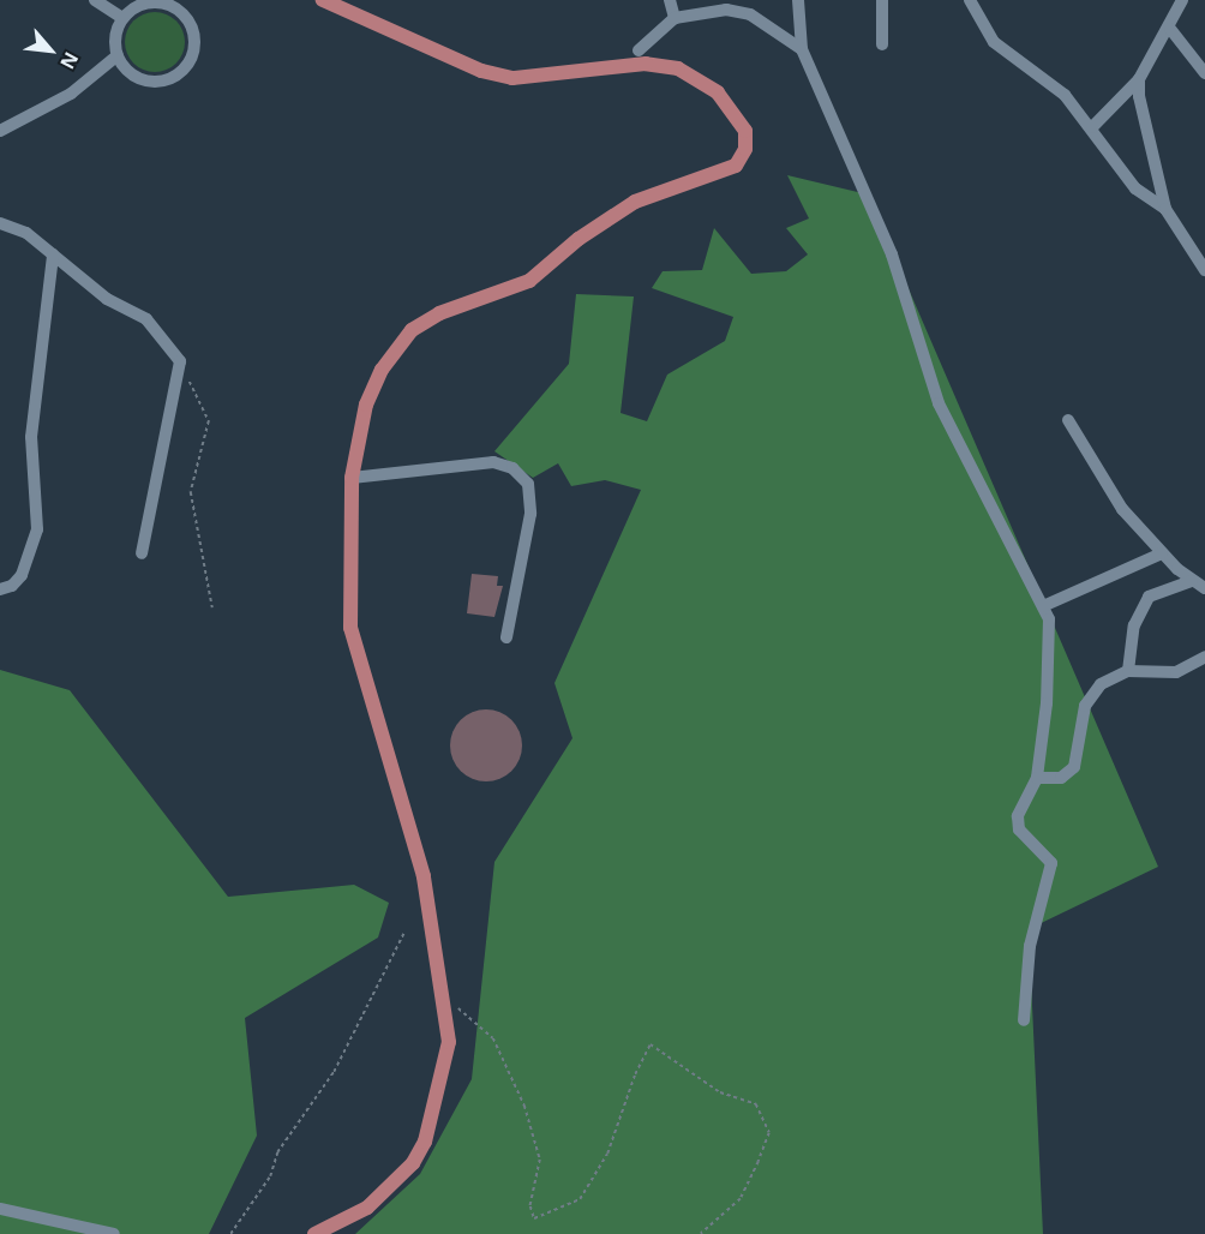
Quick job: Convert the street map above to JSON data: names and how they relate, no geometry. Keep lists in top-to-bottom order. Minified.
{"north":"bottom right"}
